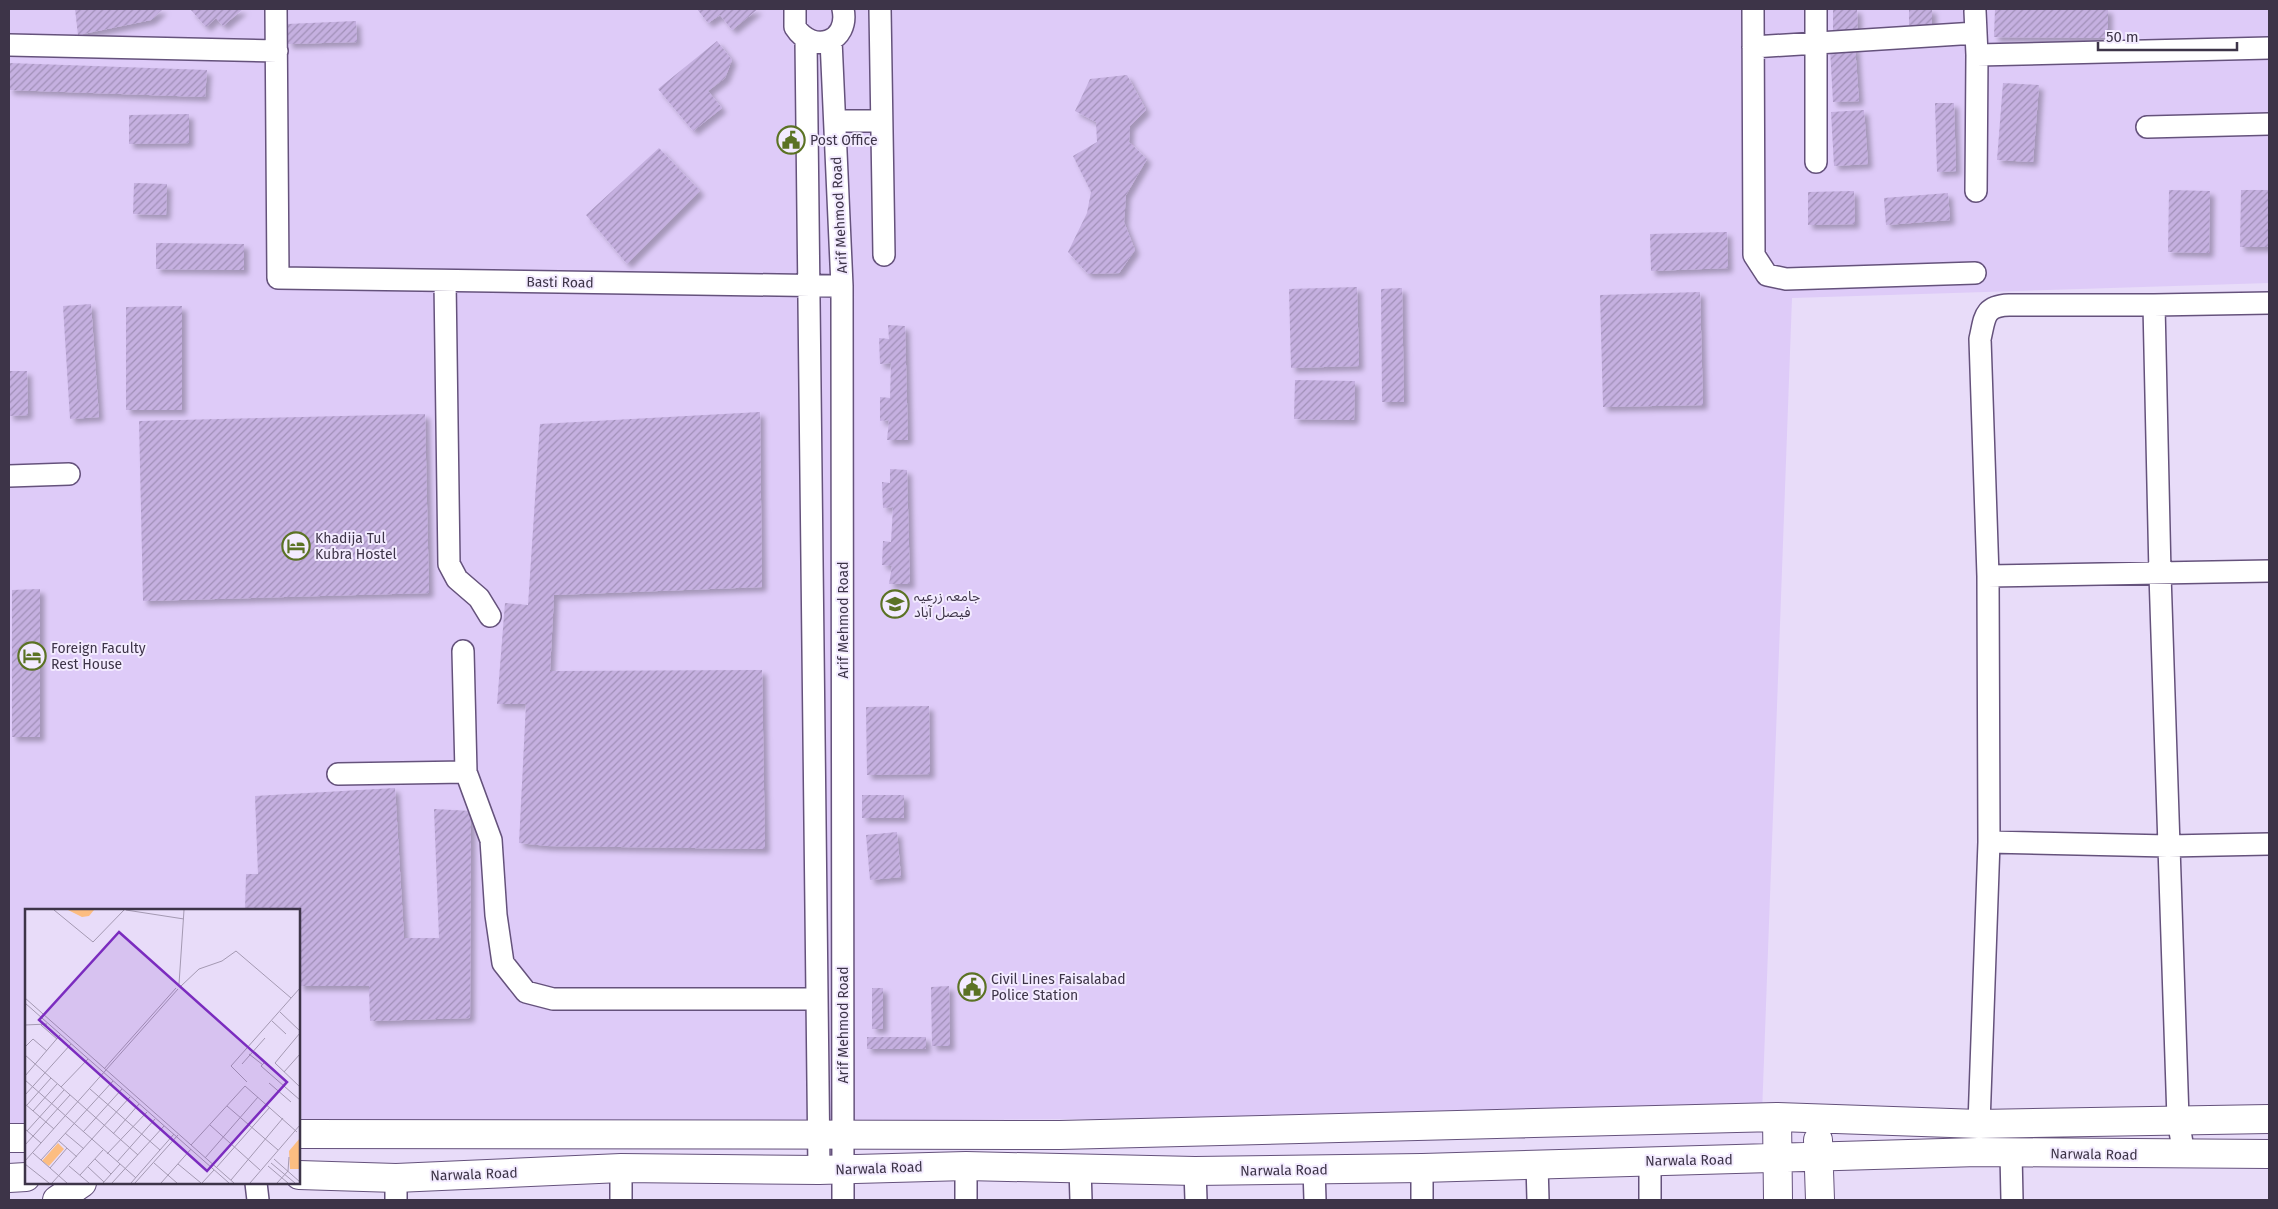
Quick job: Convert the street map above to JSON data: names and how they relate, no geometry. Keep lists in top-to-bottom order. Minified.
{"streets":{"main road":["Narwala Road"],"street":["Arif Mehmod Road","Basti Road"]},"crossings":[["Arif Mehmod Road","Basti Road"]],"places":{"public building":["Post Office","Civil Lines Faisalabad Police Station"],"hotel":["Khadija Tul Kubra Hostel","Foreign Faculty Rest House"],"school or university":["جامعہ زرعیہ فیصل آباد"]},"scale_bar":"50 m"}
